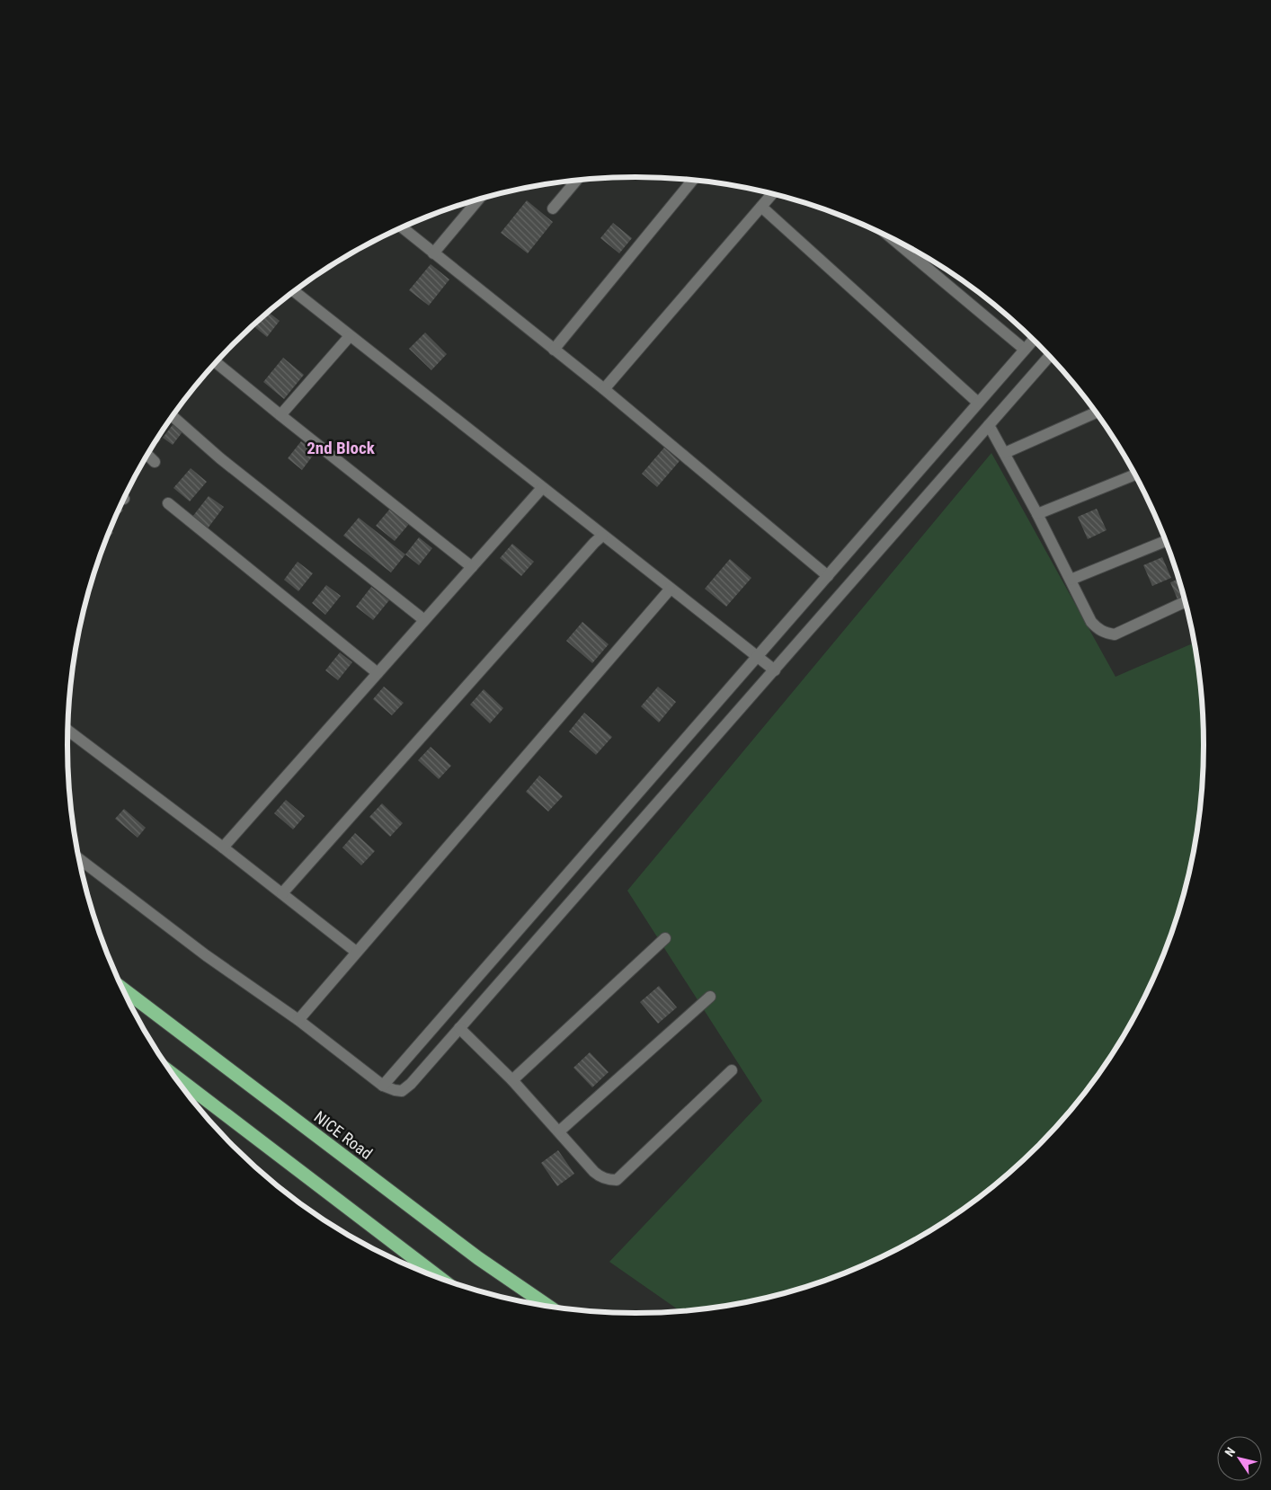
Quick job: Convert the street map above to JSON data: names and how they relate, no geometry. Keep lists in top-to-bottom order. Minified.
{"streets":{"highway":["NICE Road"]},"districts":["2nd Block"],"north":"top left"}
